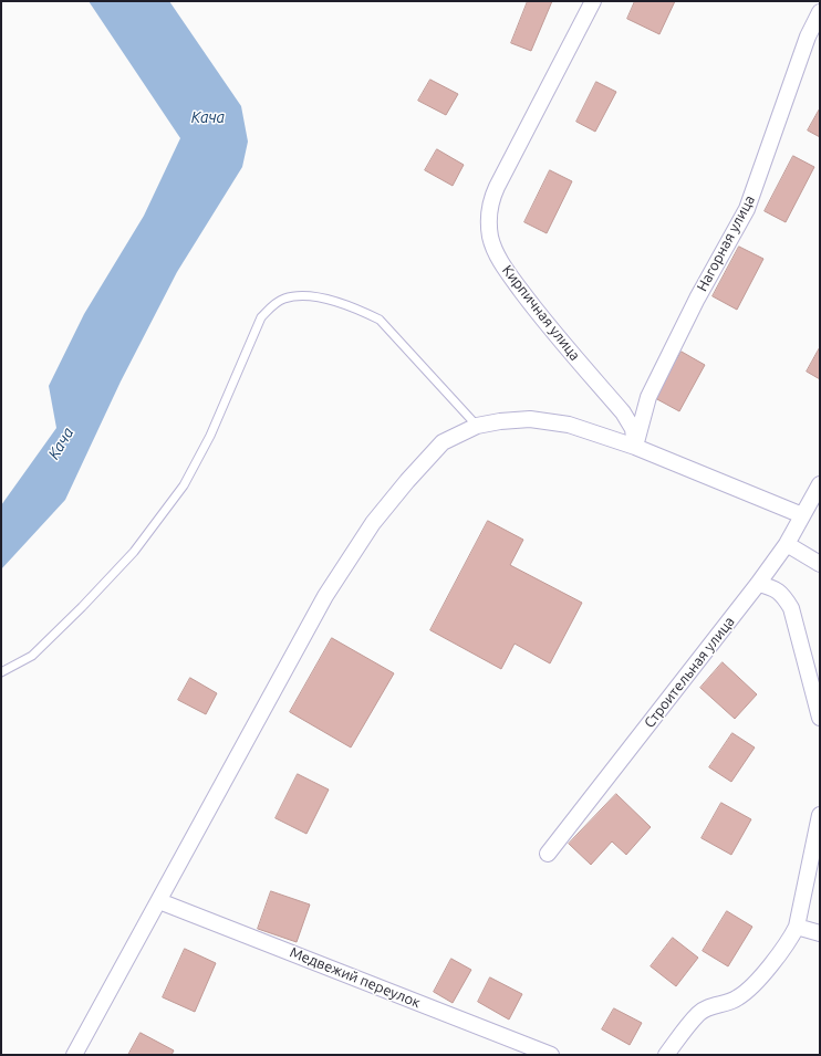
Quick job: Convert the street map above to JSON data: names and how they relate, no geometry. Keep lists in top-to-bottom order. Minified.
{"streets":{"street":["Нагорная улица","Кирпичная улица","Строительная улица","Медвежий переулок"]},"crossings":[["Нагорная улица","Кирпичная улица"]],"water":["Кача"]}
